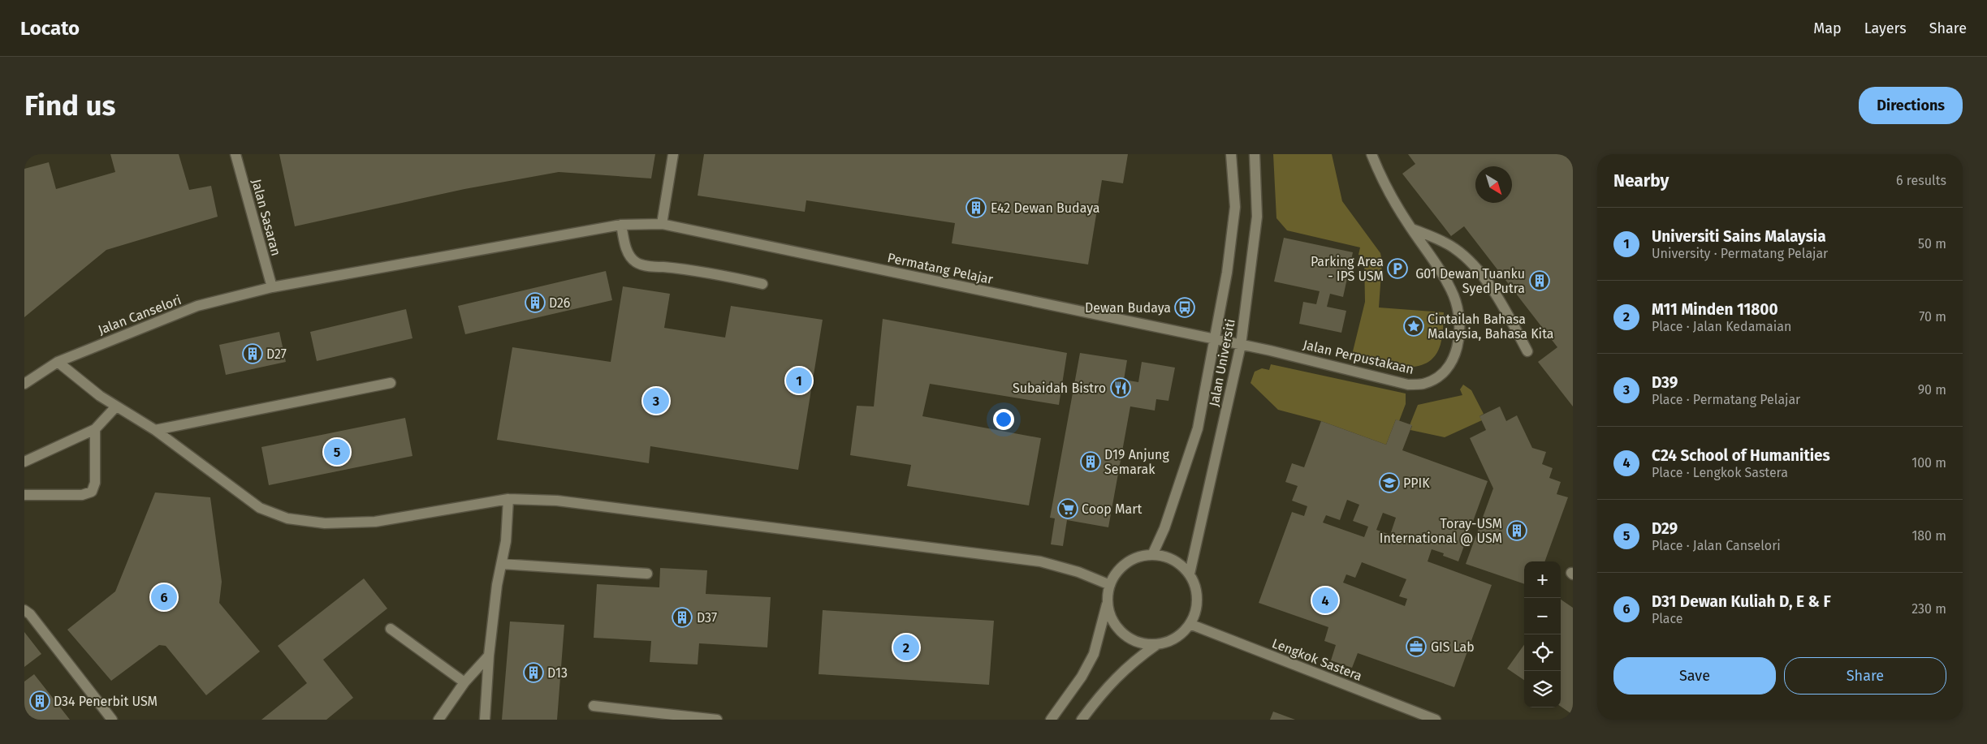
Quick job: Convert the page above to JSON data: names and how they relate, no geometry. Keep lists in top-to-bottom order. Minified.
{"streets":{"street":["Jalan Sasaran","Permatang Pelajar","Jalan Canselori","Jalan Perpustakaan","Jalan Universiti","Lengkok Sastera"]},"crossings":[["Jalan Sasaran","Jalan Canselori"],["Permatang Pelajar","Jalan Canselori"],["Permatang Pelajar","Jalan Perpustakaan"],["Permatang Pelajar","Jalan Universiti"],["Jalan Perpustakaan","Jalan Universiti"],["Jalan Universiti","Lengkok Sastera"]],"places":{"building":["E42 Dewan Budaya","G01 Dewan Tuanku Syed Putra","D26","D27","D19 Anjung Semarak","Toray-USM International @ USM","D37","D13","D34 Penerbit USM"],"parking":["Parking Area - IPS USM"],"bus stop":["Dewan Budaya"],"place":["Cintailah Bahasa Malaysia, Bahasa Kita"],"restaurant":["Subaidah Bistro"],"school or university":["PPIK"],"supermarket":["Coop Mart"],"office":["GIS Lab"]},"north":"bottom right","page":{"header":"Locato","nav":["Map","Layers","Share"],"buttons":["Directions",["Save","Share"]],"title":"Find us","heading":["Nearby","6 results"],"list":[{"mark":"1","name":"Universiti Sains Malaysia","note":"University · Permatang Pelajar","value":"50 m"},{"mark":"2","name":"M11 Minden 11800","note":"Place · Jalan Kedamaian","value":"70 m"},{"mark":"3","name":"D39","note":"Place · Permatang Pelajar","value":"90 m"},{"mark":"4","name":"C24 School of Humanities","note":"Place · Lengkok Sastera","value":"100 m"},{"mark":"5","name":"D29","note":"Place · Jalan Canselori","value":"180 m"},{"mark":"6","name":"D31 Dewan Kuliah D, E & F","note":"Place","value":"230 m"}],"pins":["1","3","5","6","4","2"],"map_buttons":["+","−"]}}
